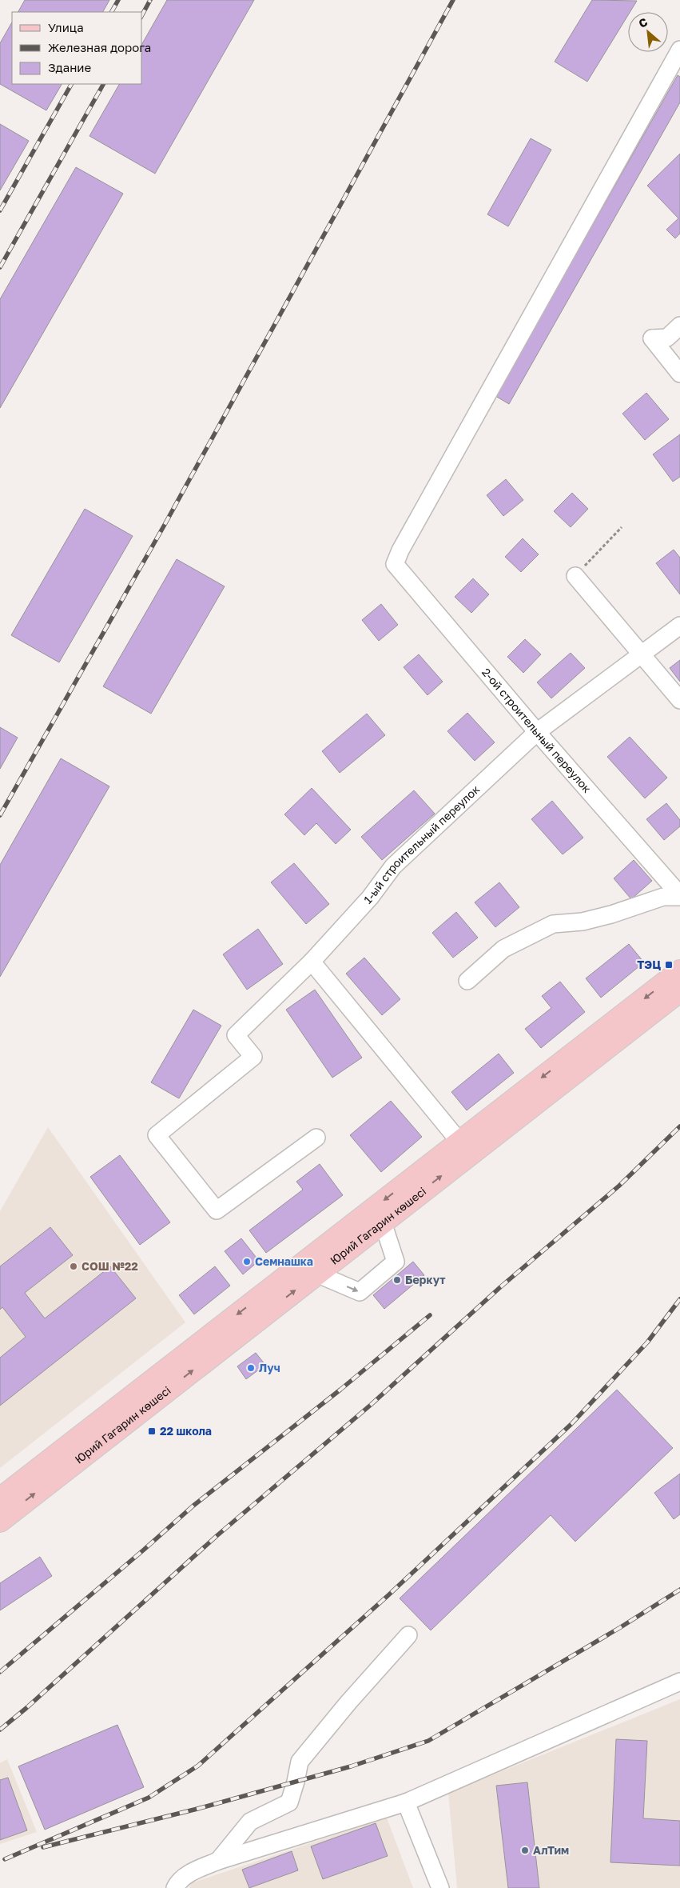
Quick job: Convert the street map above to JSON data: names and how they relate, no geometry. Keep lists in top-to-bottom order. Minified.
{"streets":{"main road":["Юрий Гагарин көшесі"],"street":["2-ой строительный переулок","1-ый строительный переулок"]},"crossings":[["2-ой строительный переулок","1-ый строительный переулок"]],"places":{"transit":["ТЭЦ","22 школа"],"other":["Семнашка","СОШ №22","Беркут","Луч","АлТим"]},"legend":["Улица","Железная дорога","Здание"],"north":"top left"}
